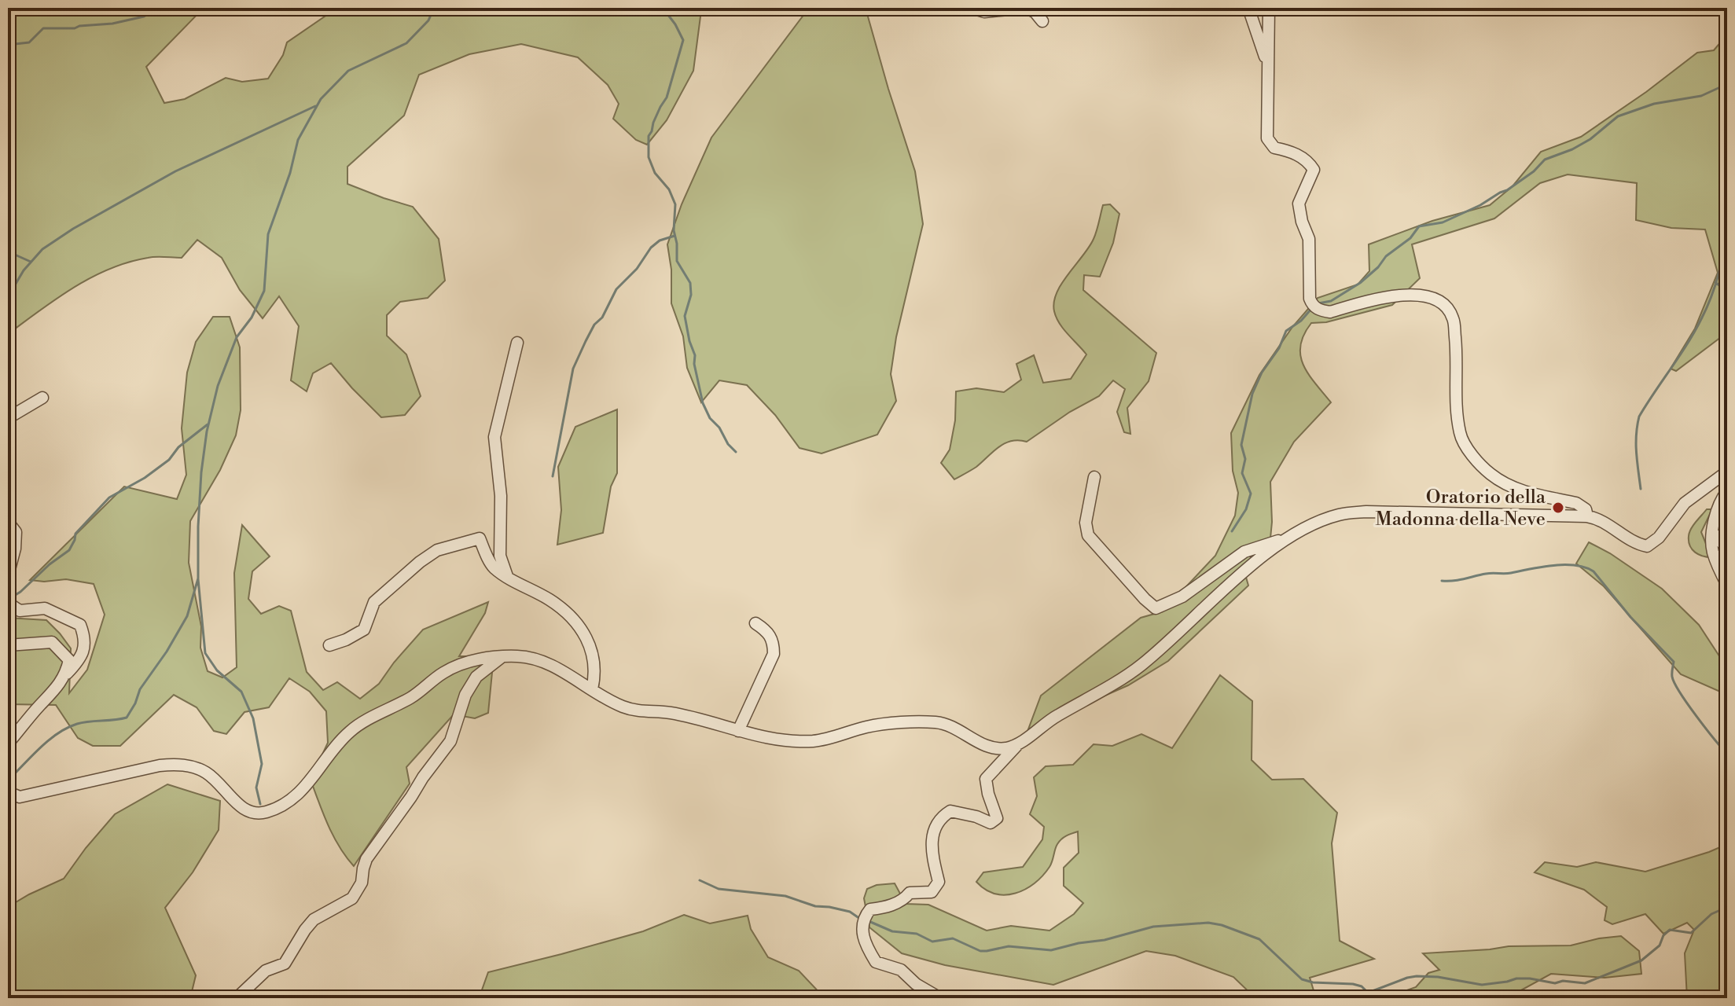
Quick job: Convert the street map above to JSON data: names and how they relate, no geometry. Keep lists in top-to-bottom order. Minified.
{"places":["Oratorio della Madonna della Neve"]}
